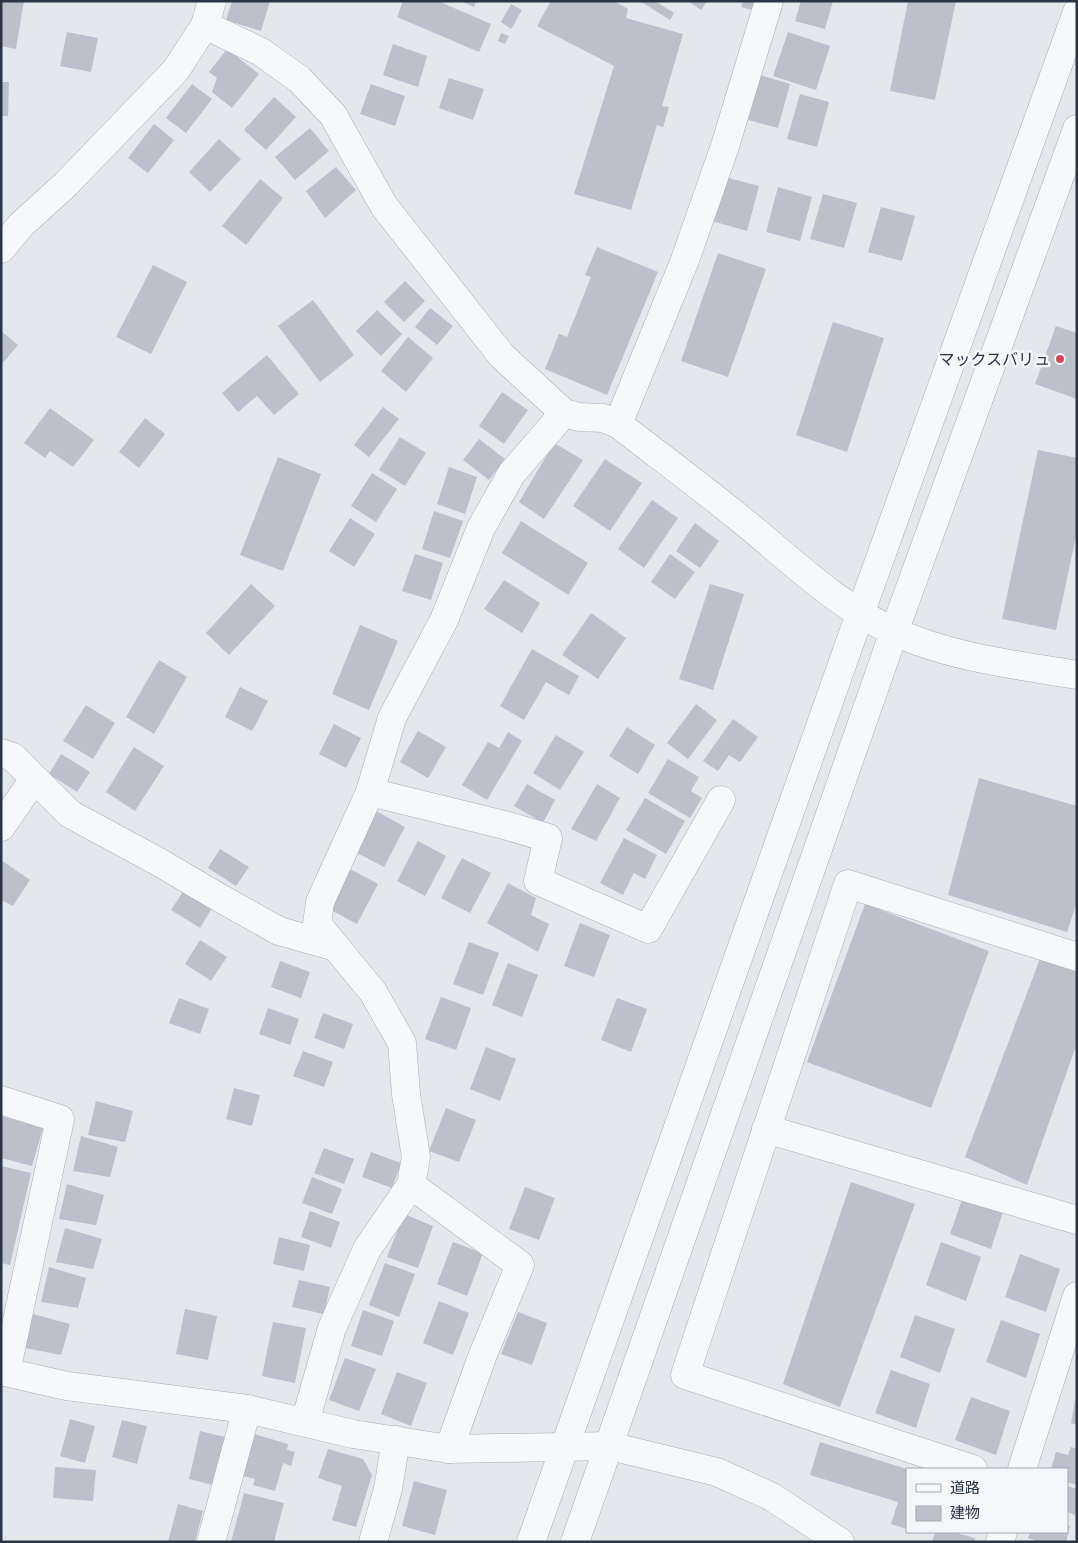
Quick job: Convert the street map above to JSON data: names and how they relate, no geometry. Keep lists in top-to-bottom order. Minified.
{"places":["マックスバリュ"],"legend":["道路","建物"]}
